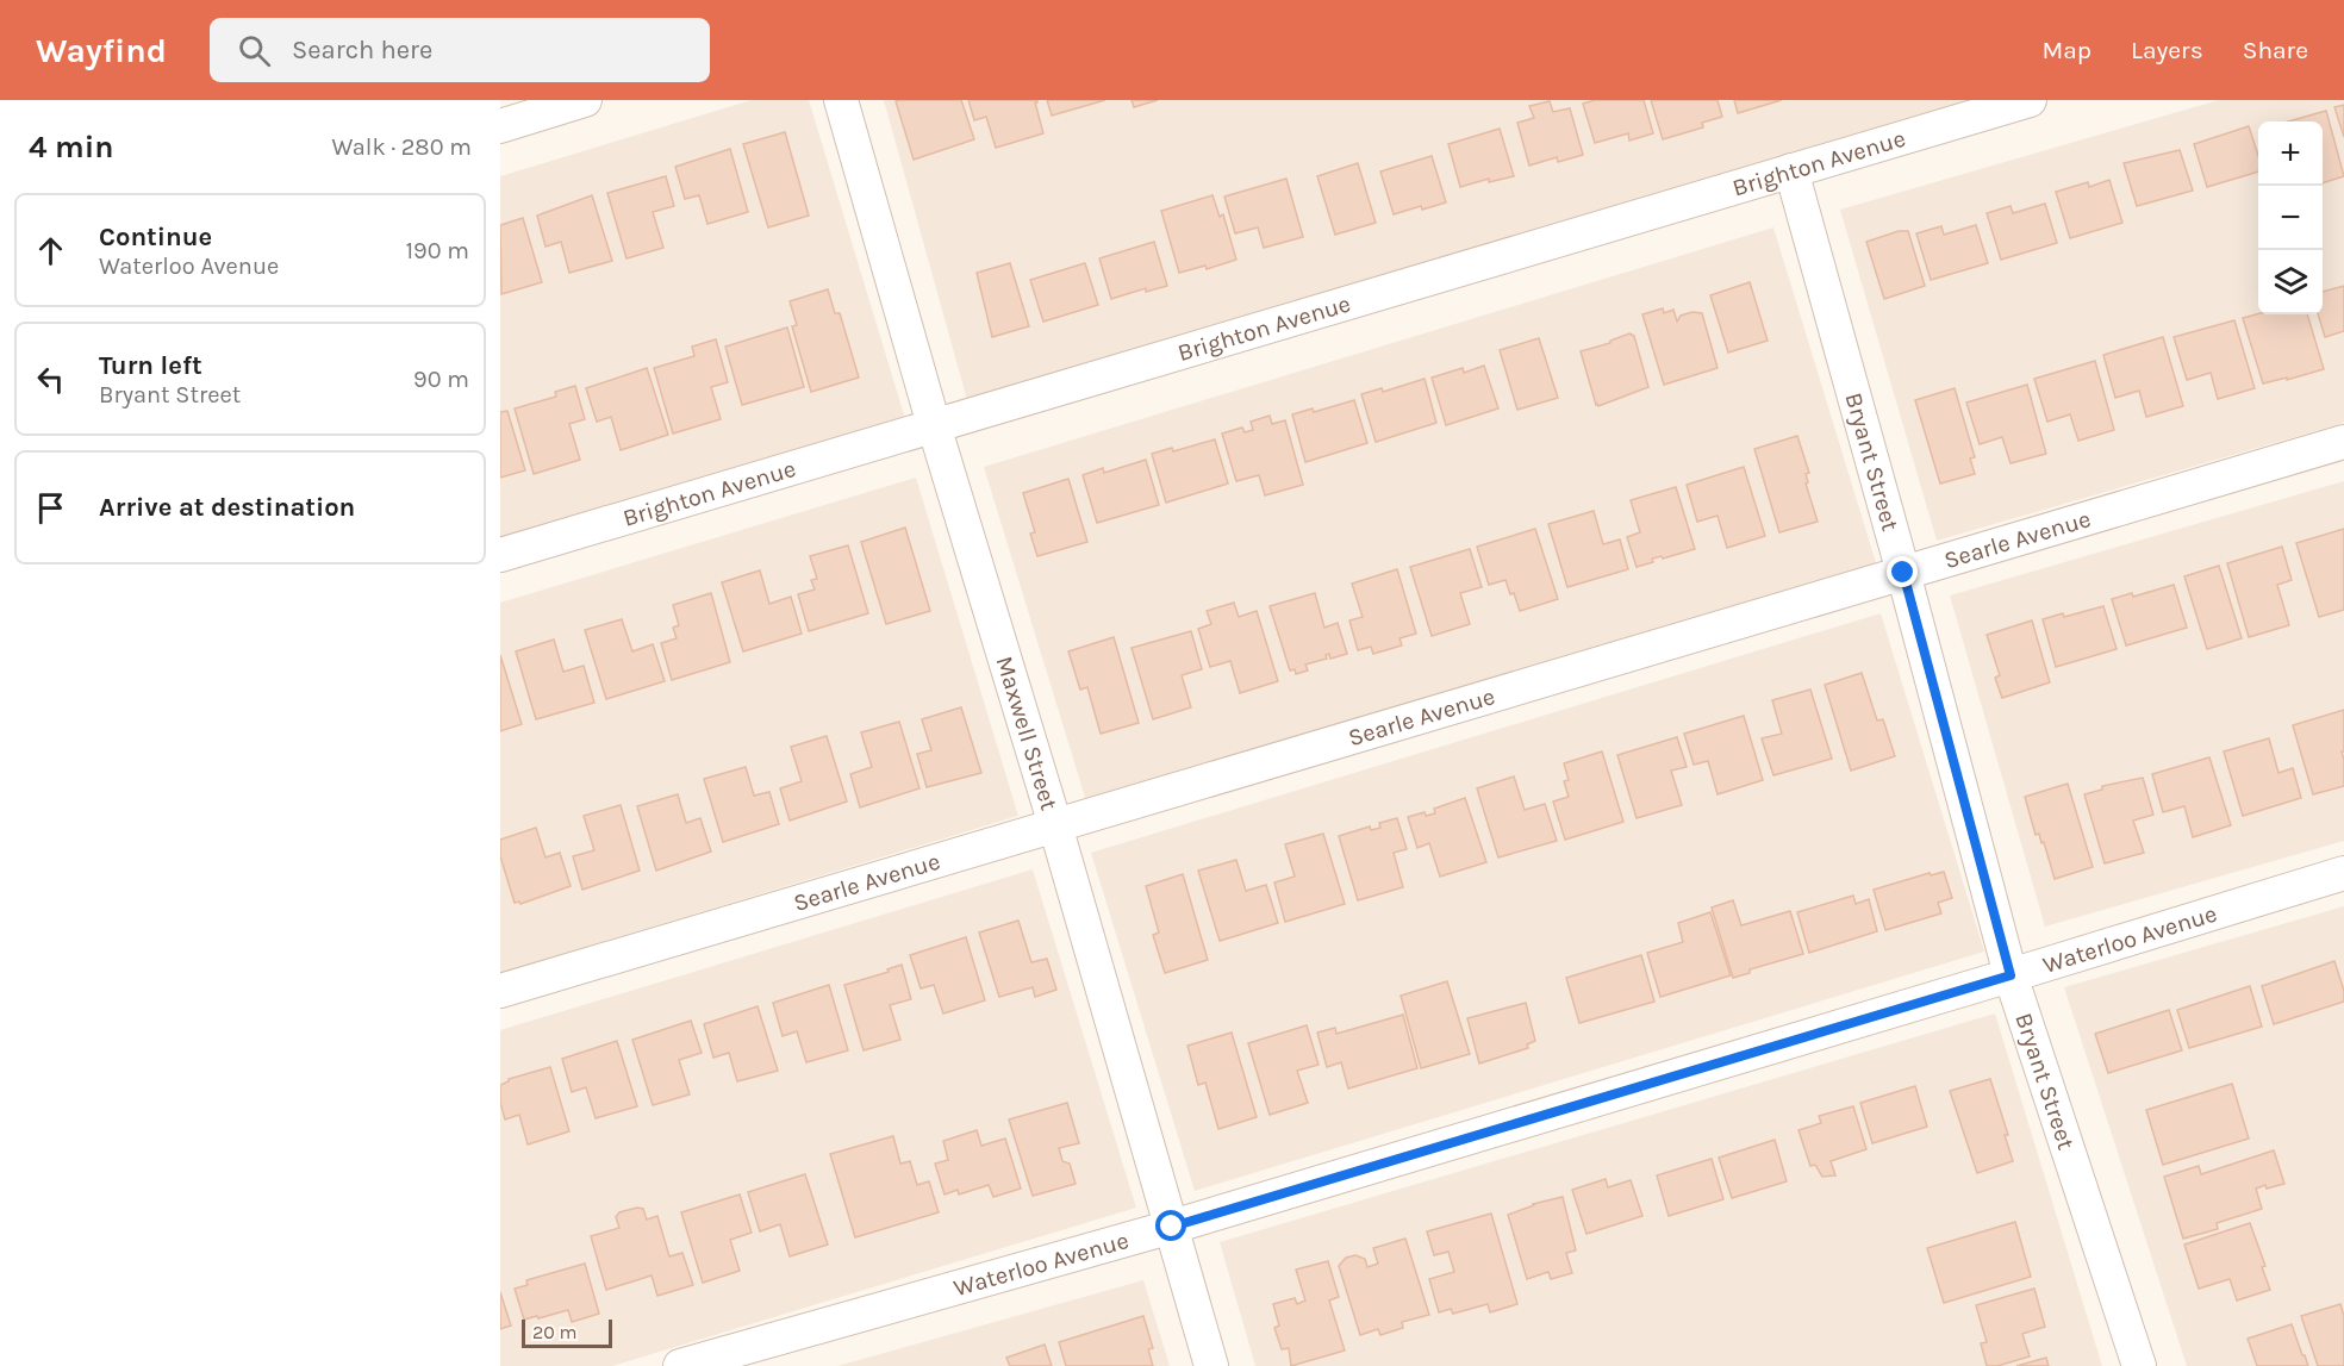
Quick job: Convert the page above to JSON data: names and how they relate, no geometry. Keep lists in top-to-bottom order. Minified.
{"streets":{"street":["Brighton Avenue","Bryant Street","Searle Avenue","Maxwell Street","Waterloo Avenue"]},"crossings":[["Brighton Avenue","Bryant Street"],["Brighton Avenue","Maxwell Street"],["Bryant Street","Searle Avenue"],["Bryant Street","Waterloo Avenue"],["Searle Avenue","Maxwell Street"],["Maxwell Street","Waterloo Avenue"]],"scale_bar":"20 m","page":{"header":"Wayfind","search":"Search here","nav":["Map","Layers","Share"],"heading":["4 min","Walk · 280 m"],"map_buttons":["+","−"],"list":[["Continue","Waterloo Avenue","190 m"],["Turn left","Bryant Street","90 m"],"Arrive at destination"],"scale":"20 m"}}
